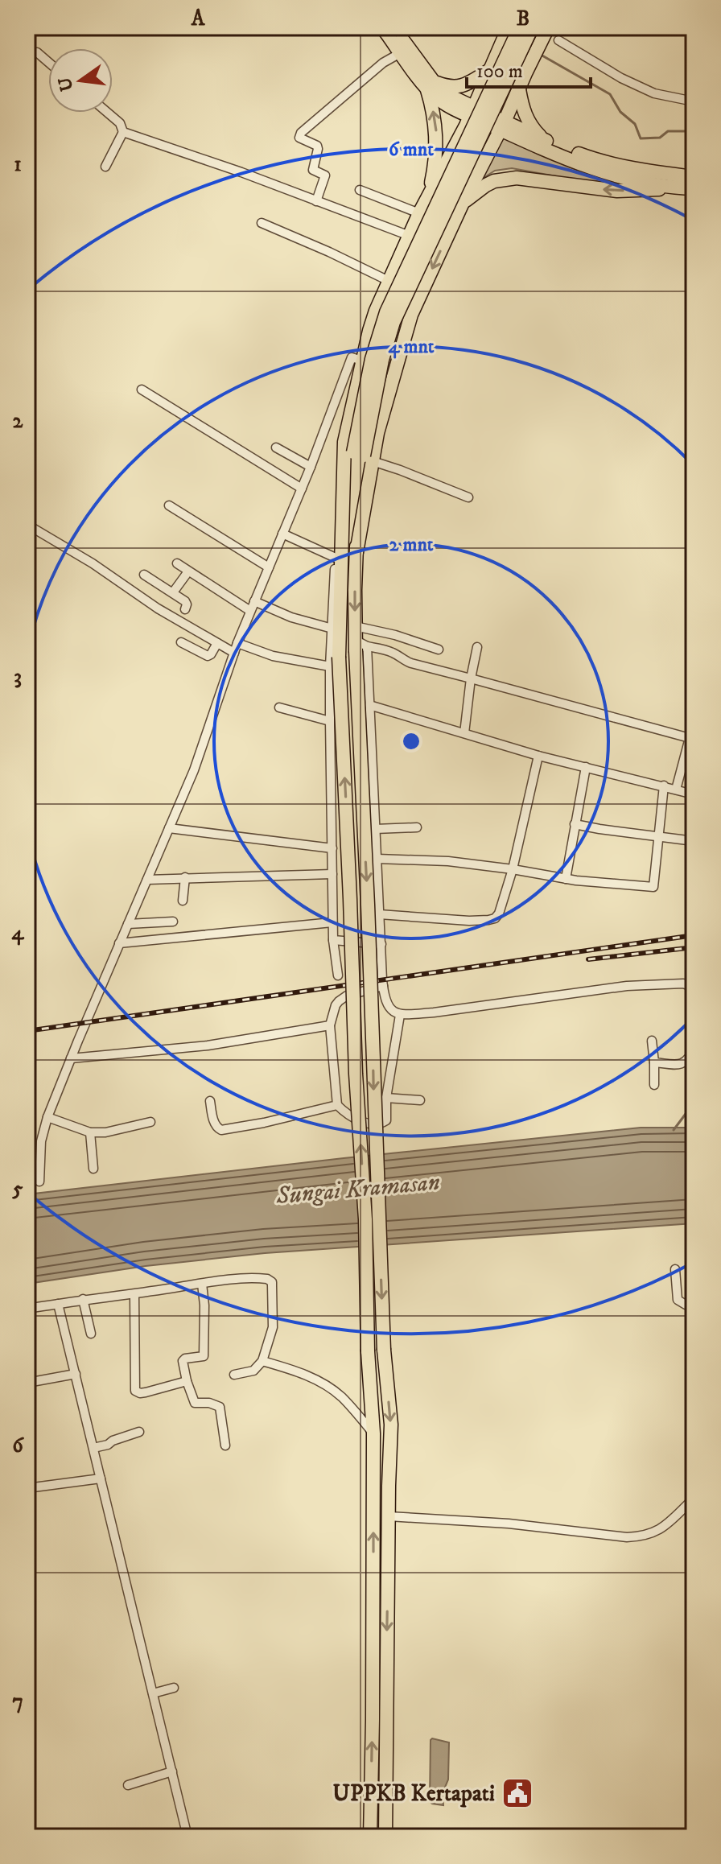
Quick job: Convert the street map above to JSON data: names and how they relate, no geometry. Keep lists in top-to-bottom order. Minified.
{"water":["Sungai Kramasan"],"places":{"public building":["UPPKB Kertapati"]},"scale_bar":"100 m","north":"left","grid":{"columns":["A","B"],"rows":["1","2","3","4","5","6","7"]},"rings":["6 mnt","4 mnt","2 mnt"]}
